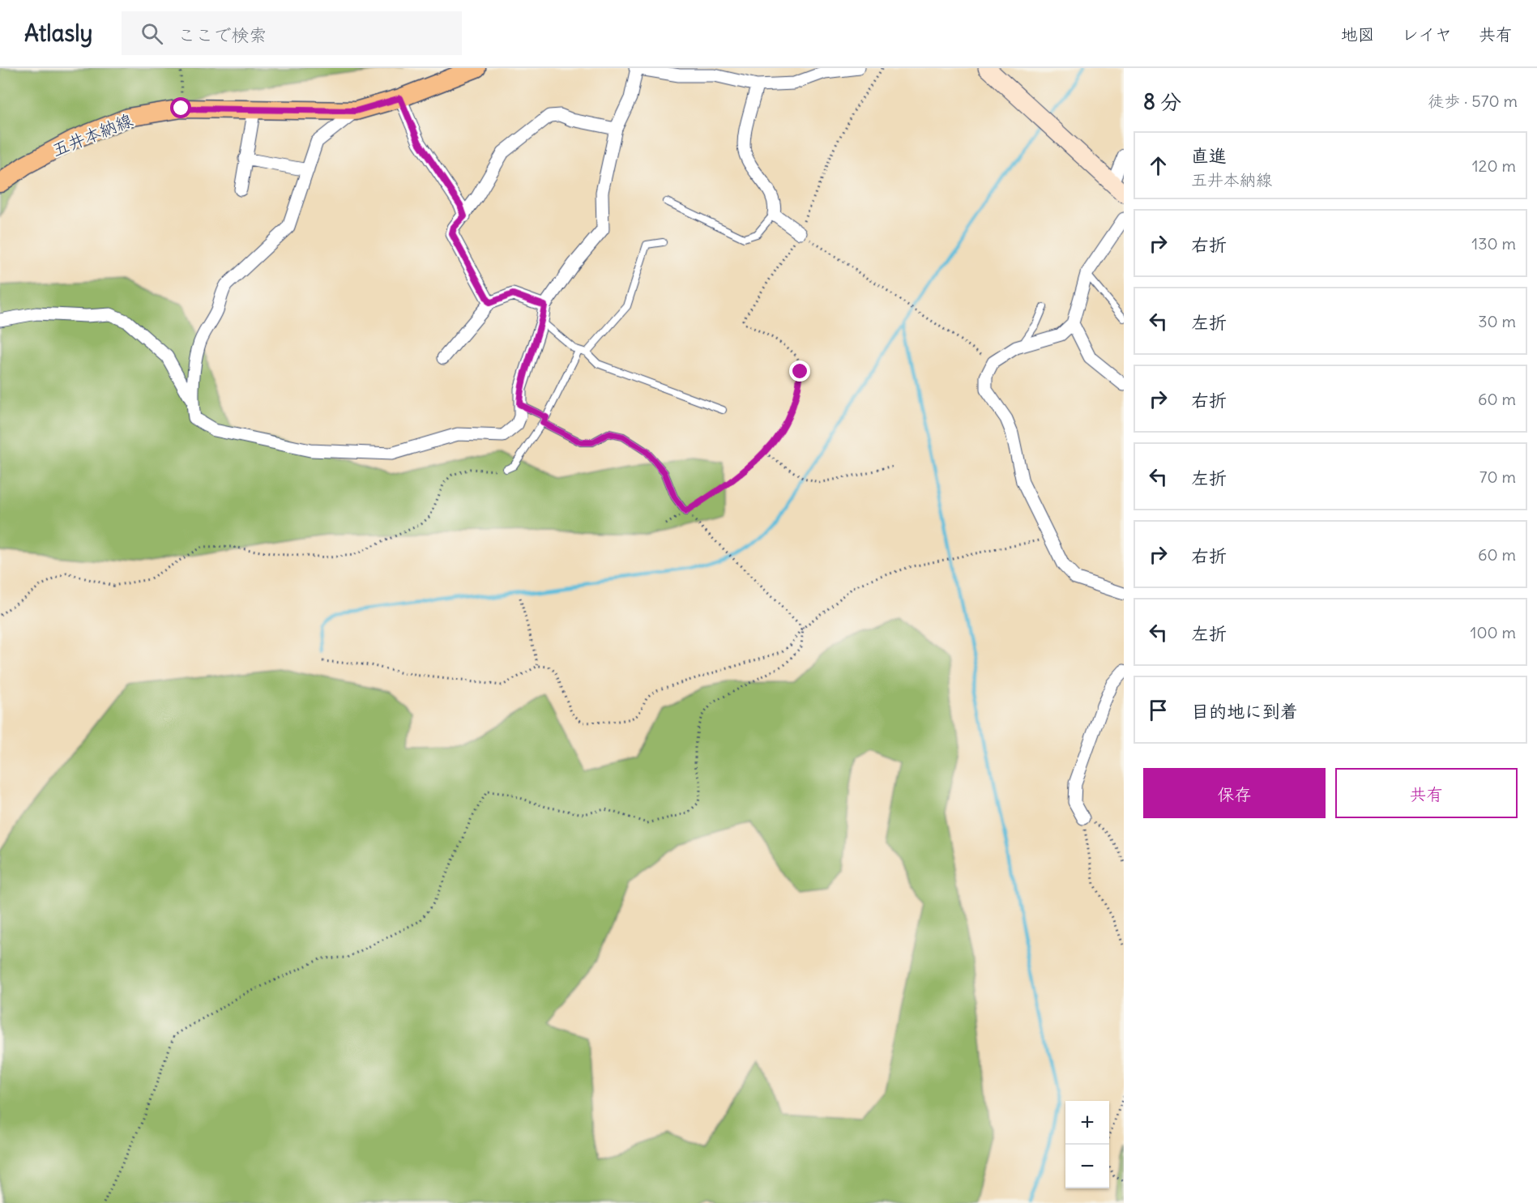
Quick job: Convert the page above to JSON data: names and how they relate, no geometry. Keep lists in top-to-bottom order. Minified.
{"streets":{"main road":["五井本納線"]},"page":{"header":"Atlasly","search":"ここで検索","nav":["地図","レイヤ","共有"],"heading":["8 分","徒歩 · 570 m"],"list":[["直進","五井本納線","120 m"],["右折","130 m"],["左折","30 m"],["右折","60 m"],["左折","70 m"],["右折","60 m"],["左折","100 m"],"目的地に到着"],"buttons":["保存","共有"],"map_buttons":["+","−"]}}
